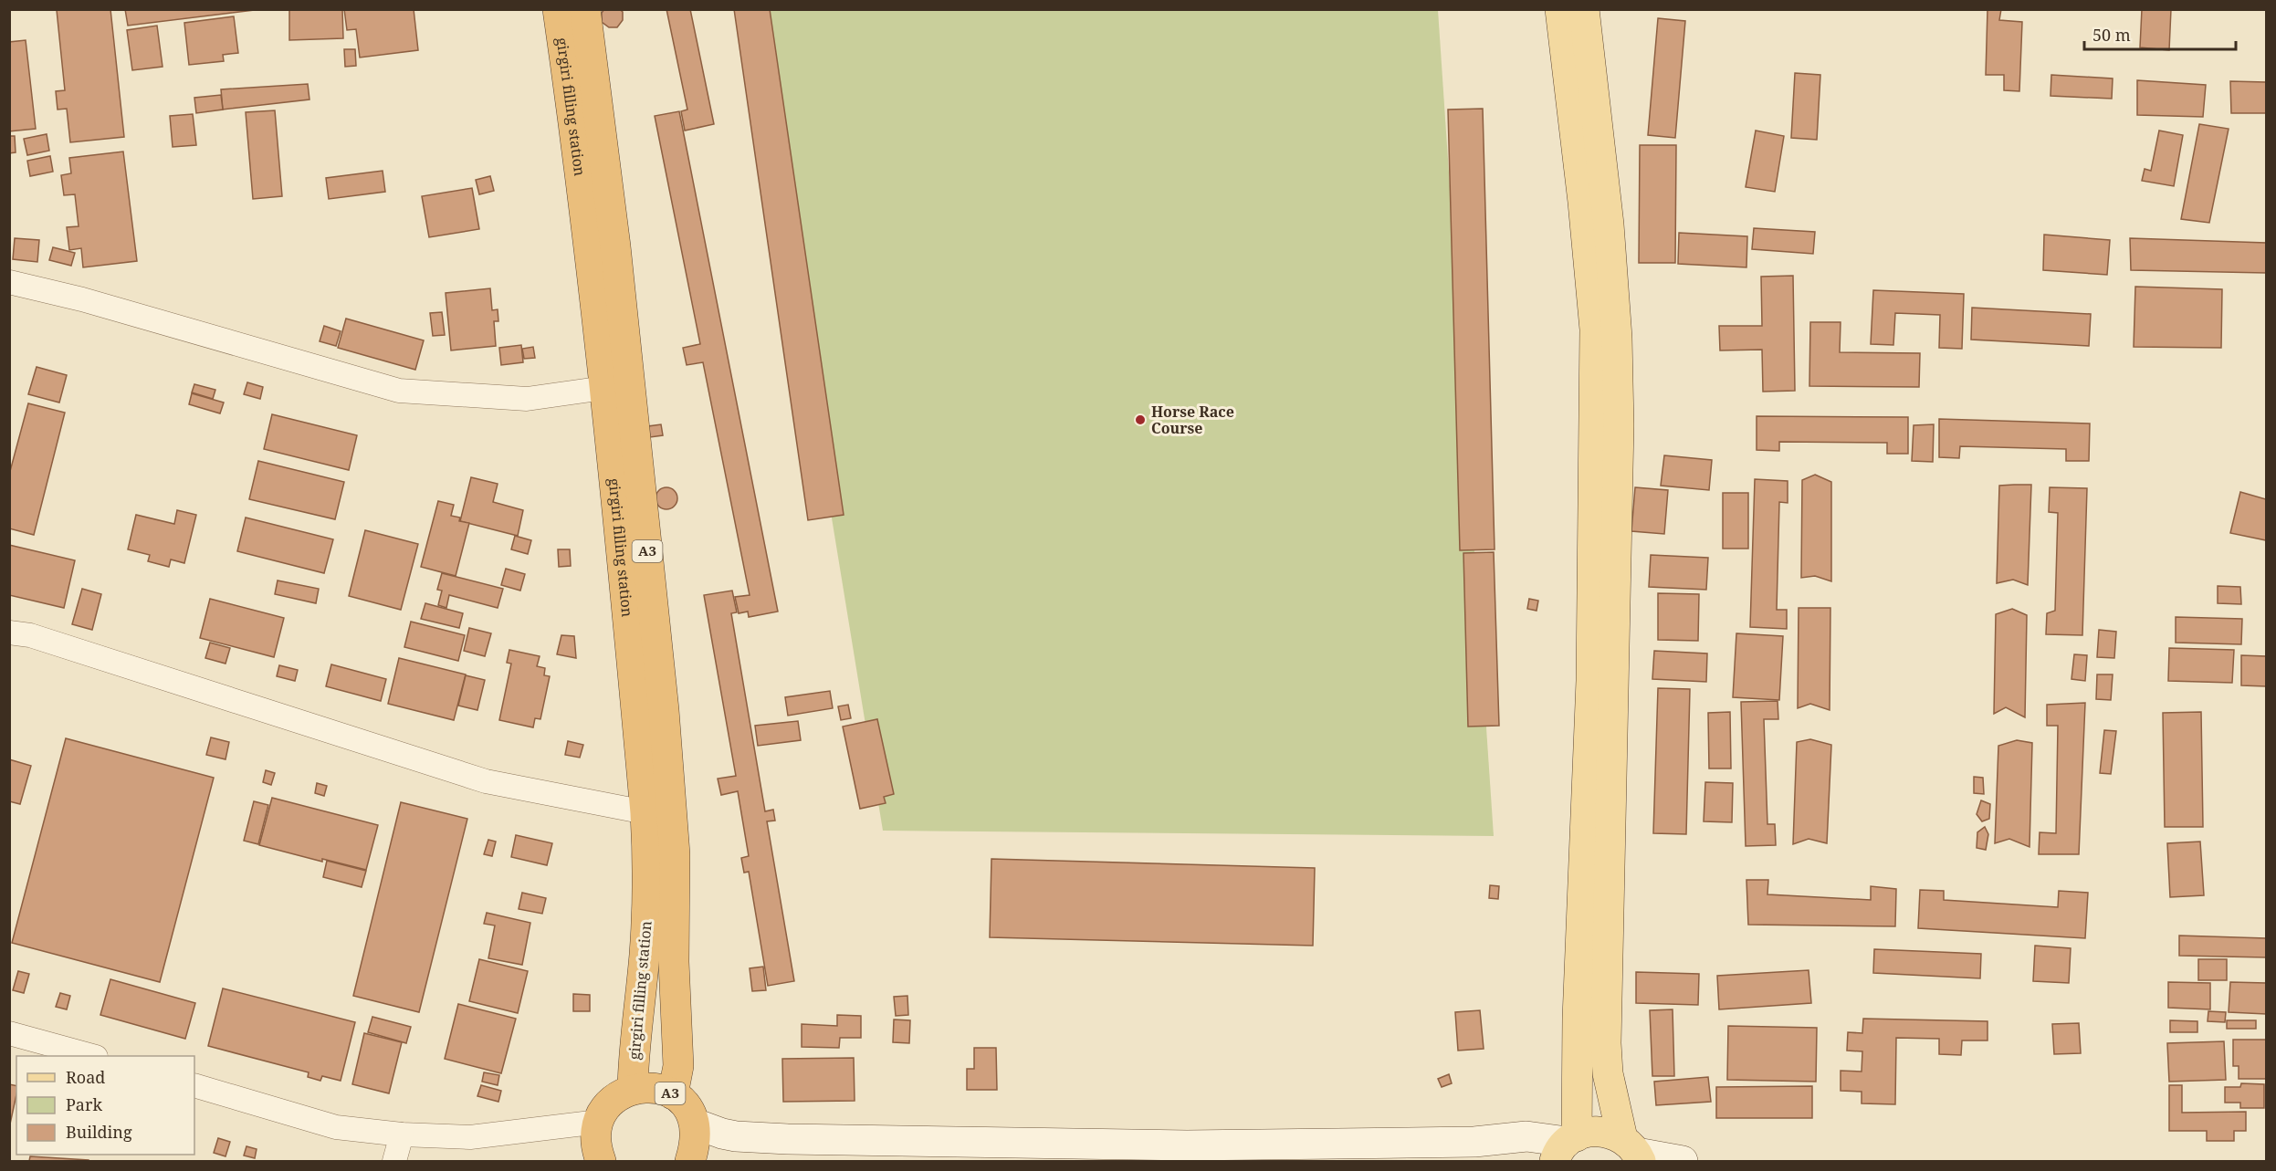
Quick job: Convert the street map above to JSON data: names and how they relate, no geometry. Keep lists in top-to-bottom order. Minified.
{"streets":{"highway":["girgiri filling station","A3"]},"crossings":[["girgiri filling station","A3"]],"places":["Horse Race Course"],"legend":["Road","Park","Building"],"scale_bar":"50 m"}
